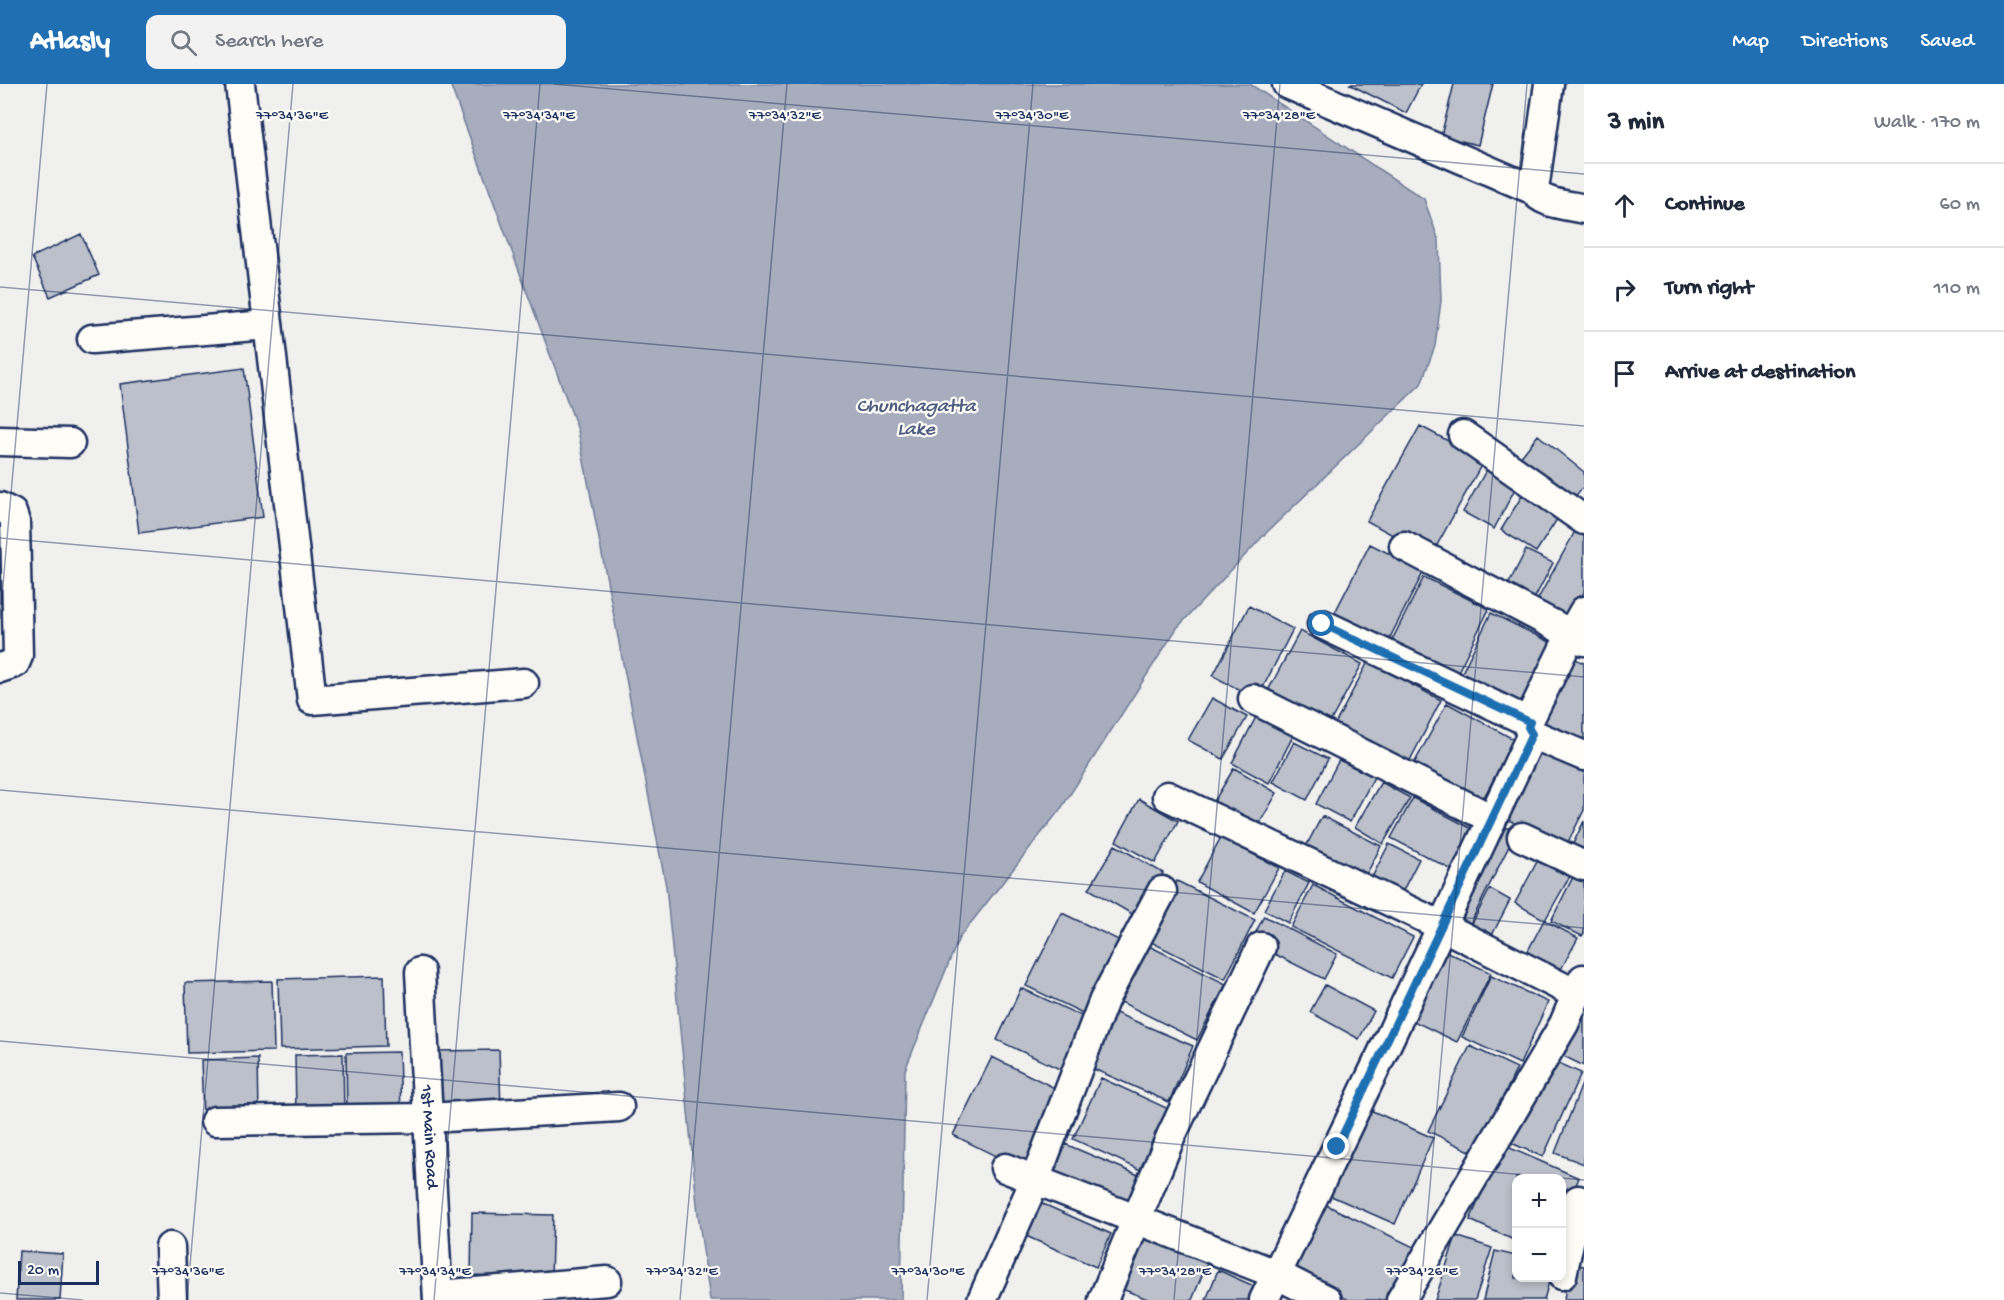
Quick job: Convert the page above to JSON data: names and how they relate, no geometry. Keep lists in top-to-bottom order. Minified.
{"streets":{"street":["1st Main Road"]},"water":["Chunchagatta Lake"],"scale_bar":"20 m","page":{"header":"Atlasly","search":"Search here","nav":["Map","Directions","Saved"],"heading":["3 min","Walk · 170 m"],"list":[["Continue","60 m"],["Turn right","110 m"],"Arrive at destination"],"map_buttons":["+","−"],"scale":"20 m"},"coordinates":["77°34'36\"E","77°34'34\"E","77°34'32\"E","77°34'30\"E","77°34'28\"E","77°34'26\"E"]}
